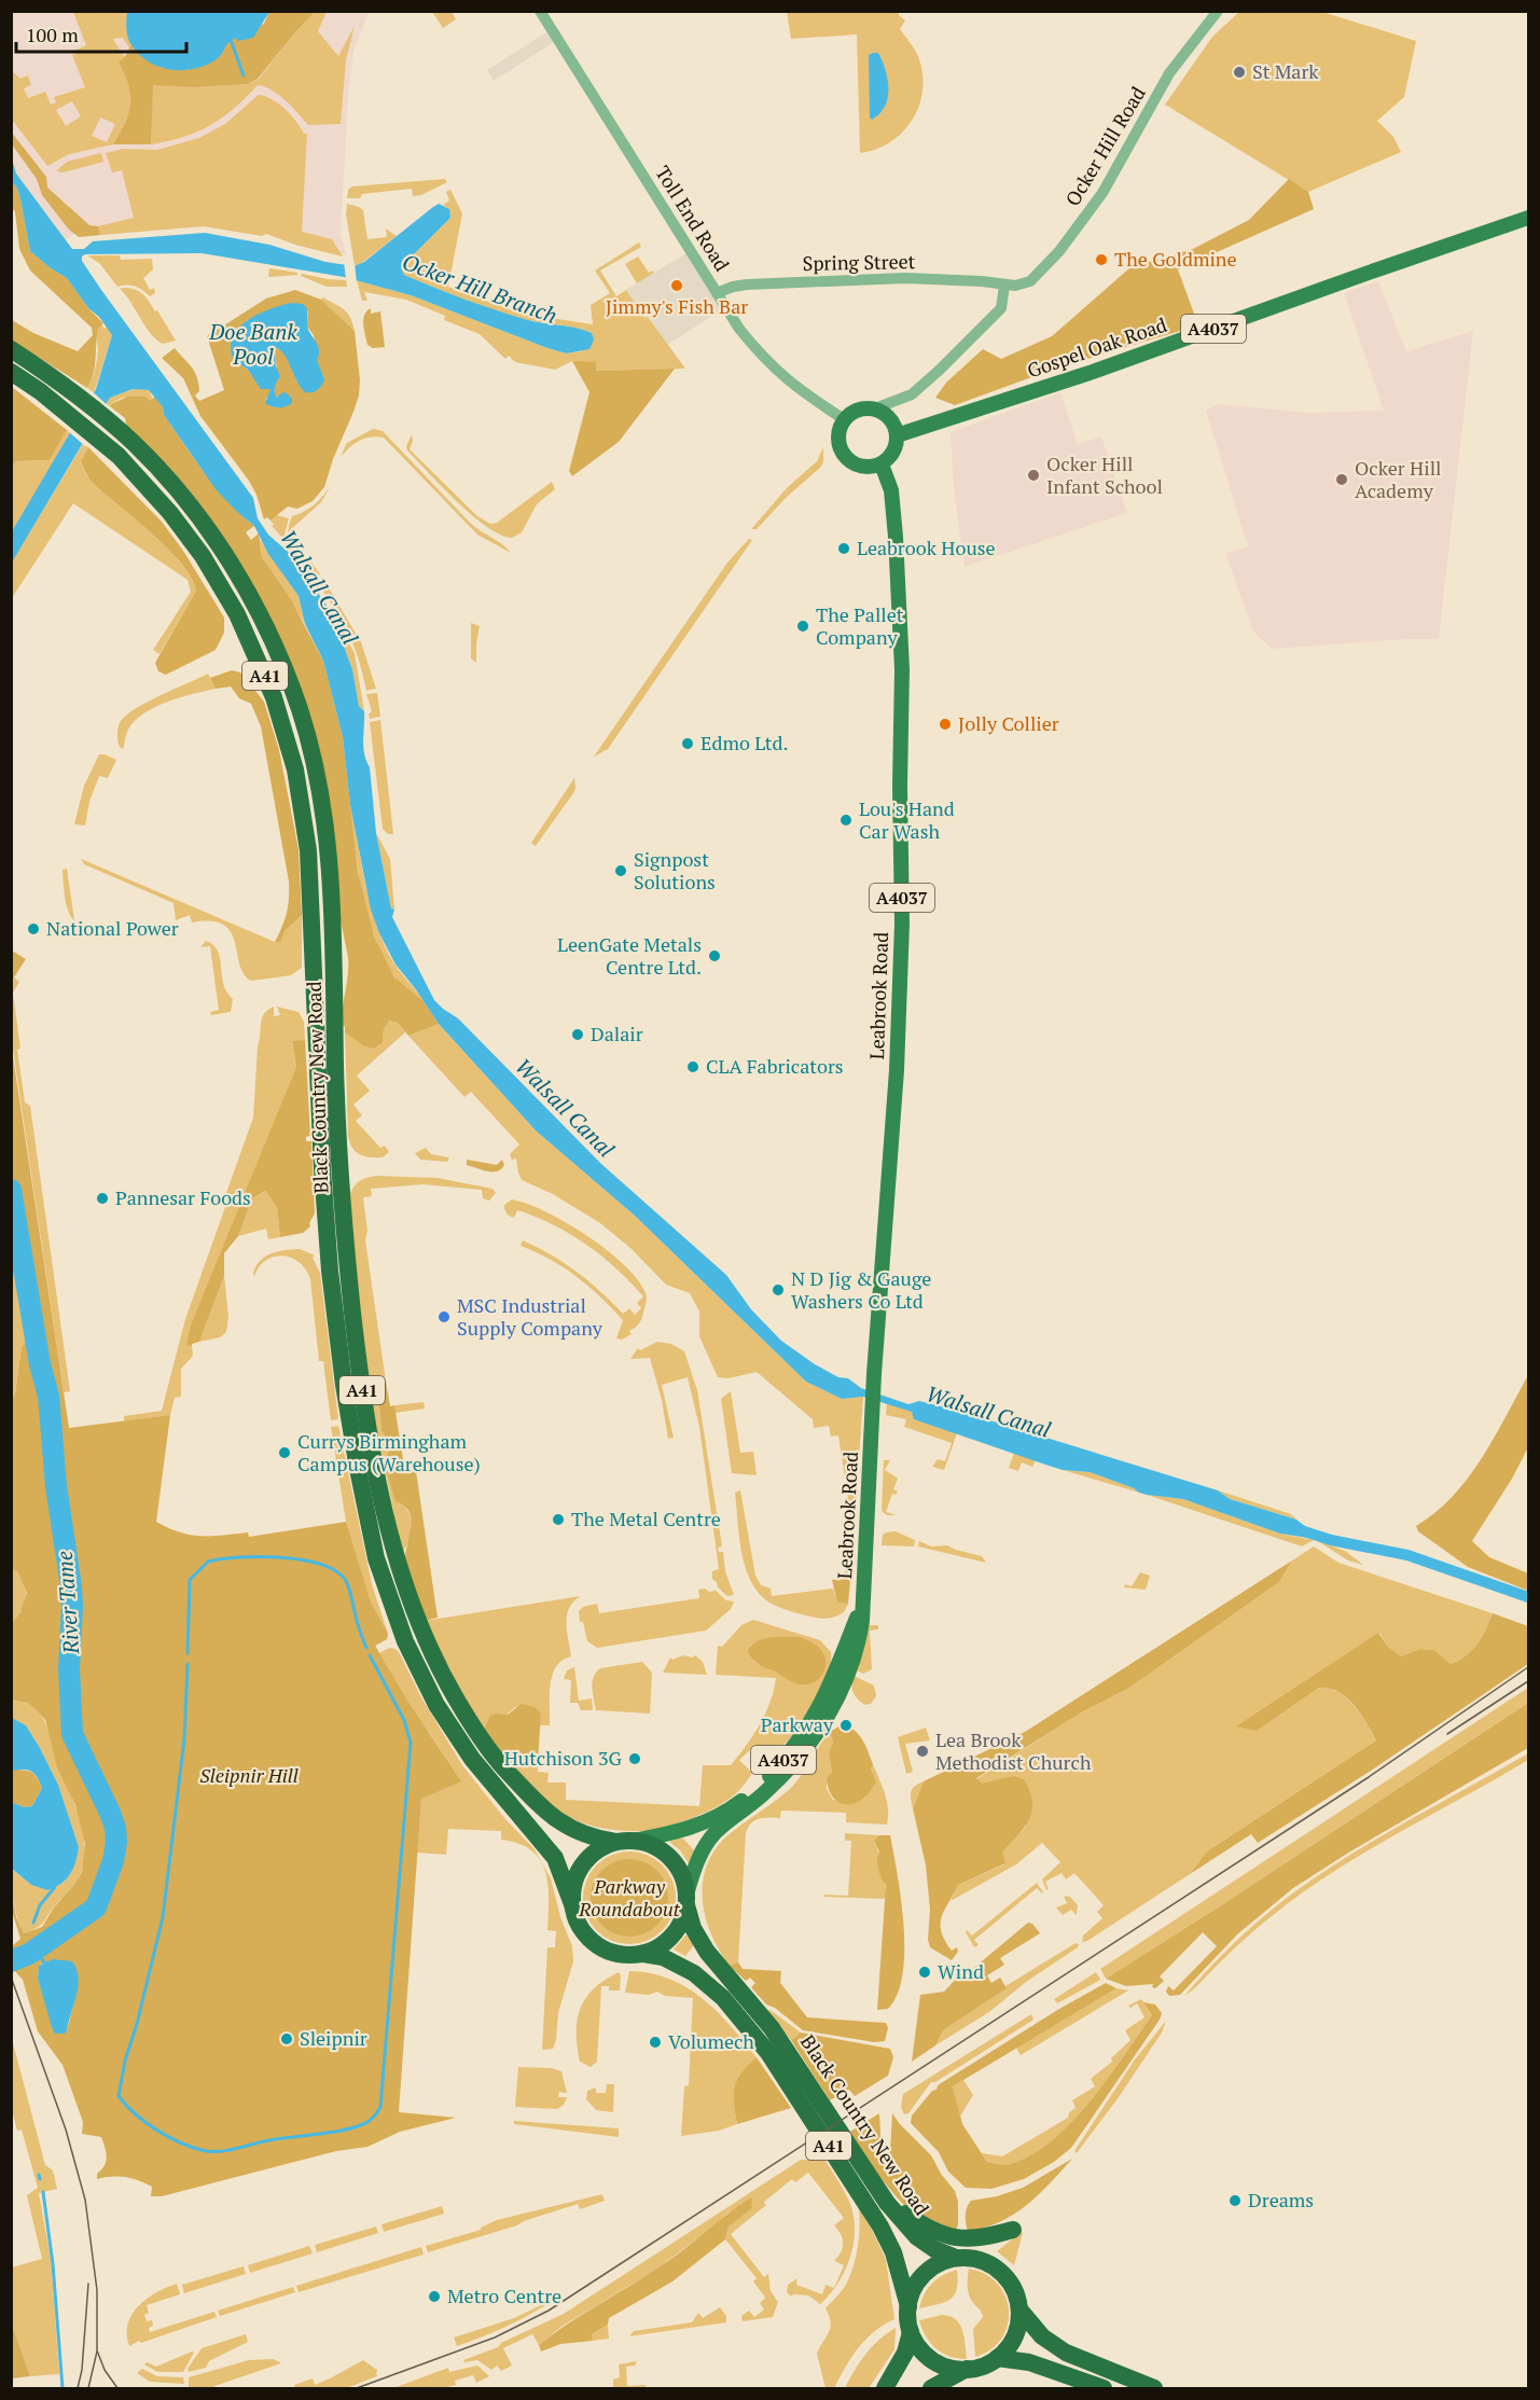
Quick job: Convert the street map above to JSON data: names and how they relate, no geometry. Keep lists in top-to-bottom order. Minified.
{"streets":{"highway":["A41","Black Country New Road"],"main road":["A4037","Gospel Oak Road","Leabrook Road"],"street":["Ocker Hill Road","Toll End Road","Spring Street"]},"crossings":[["Ocker Hill Road","Spring Street"],["Toll End Road","Spring Street"],["Toll End Road","Gospel Oak Road"],["Toll End Road","Leabrook Road"],["Gospel Oak Road","Leabrook Road"],["A41","Leabrook Road"],["A41","Black Country New Road"],["Leabrook Road","Black Country New Road"]],"water":["Ocker Hill Branch","Doe Bank Pool","Walsall Canal","River Tame"],"parks":["Sleipnir Hill","Parkway Roundabout"],"places":["St Mark","The Goldmine","Jimmy's Fish Bar","Ocker Hill Infant School","Ocker Hill Academy","Leabrook House","The Pallet Company","Jolly Collier","Edmo Ltd.","Lou's Hand Car Wash","Signpost Solutions","National Power","LeenGate Metals Centre Ltd.","Dalair","CLA Fabricators","Pannesar Foods","N D Jig & Gauge Washers Co Ltd","MSC Industrial Supply Company","Currys Birmingham Campus (Warehouse)","The Metal Centre","Parkway","Lea Brook Methodist Church","Hutchison 3G","Wind","Sleipnir","Volumech","Dreams","Metro Centre"],"scale_bar":"100 m"}
